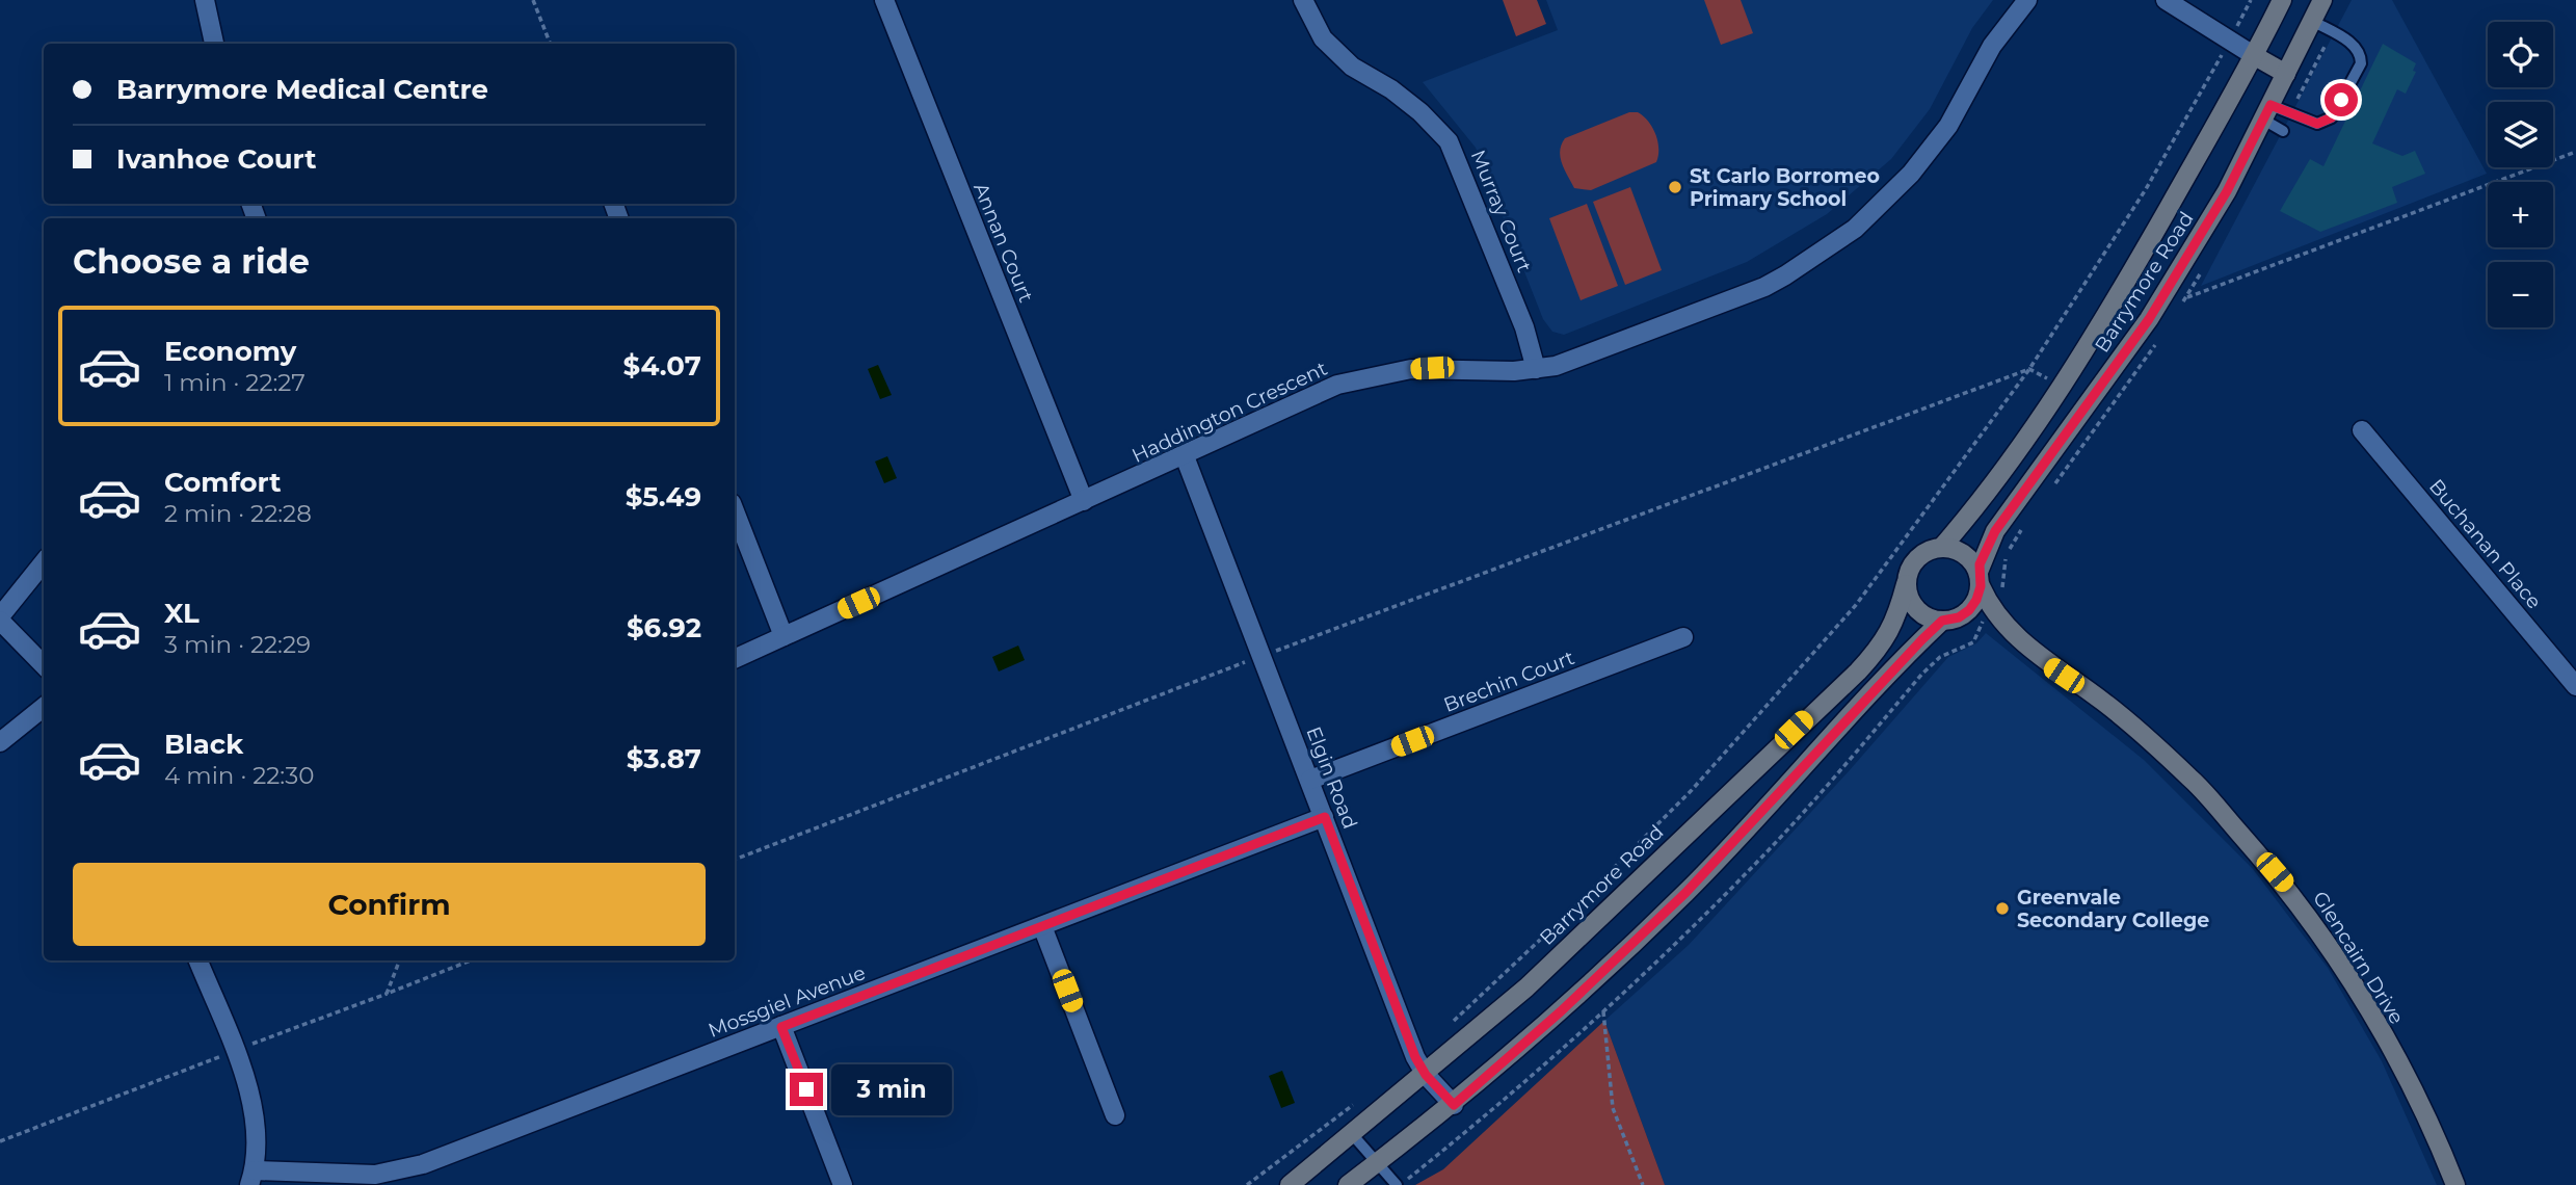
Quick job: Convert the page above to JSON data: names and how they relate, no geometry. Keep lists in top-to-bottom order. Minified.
{"streets":{"street":["Murray Court","Annan Court","Barrymore Road","Haddington Crescent","Buchanan Place","Brechin Court","Elgin Road","Glencairn Drive","Mossgiel Avenue"]},"crossings":[["Murray Court","Haddington Crescent"],["Annan Court","Haddington Crescent"],["Barrymore Road","Elgin Road"],["Barrymore Road","Glencairn Drive"],["Haddington Crescent","Elgin Road"],["Brechin Court","Elgin Road"],["Elgin Road","Mossgiel Avenue"]],"places":["St Carlo Borromeo Primary School","Greenvale Secondary College"],"page":{"map_buttons":["+","−"],"banner":["Barrymore Medical Centre","Ivanhoe Court"],"heading":"Choose a ride","list":[{"name":"Economy","note":"1 min · 22:27","value":"$4.07"},{"name":"Comfort","note":"2 min · 22:28","value":"$5.49"},{"name":"XL","note":"3 min · 22:29","value":"$6.92"},{"name":"Black","note":"4 min · 22:30","value":"$3.87"}],"buttons":"Confirm","bubble":"3 min"}}
